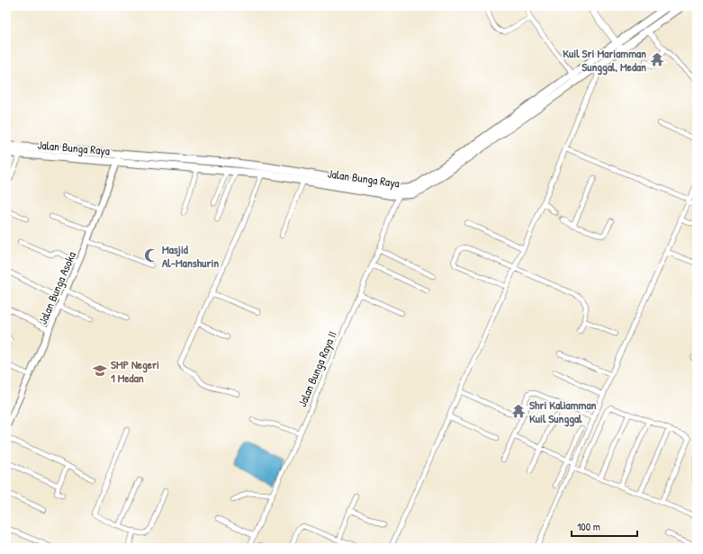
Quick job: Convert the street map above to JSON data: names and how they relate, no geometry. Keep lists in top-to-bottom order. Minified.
{"streets":{"main road":["Jalan Bunga Raya"],"street":["Jalan Bunga Asoka","Jalan Bunga Raya II"]},"crossings":[["Jalan Bunga Raya","Jalan Bunga Asoka"],["Jalan Bunga Raya","Jalan Bunga Raya II"]],"places":{"temple":["Kuil Sri Mariamman Sunggal, Medan","Shri Kaliamman Kuil Sunggal"],"mosque":["Masjid Al-Manshurin"],"school or university":["SMP Negeri 1 Medan"]},"scale_bar":"100 m"}
